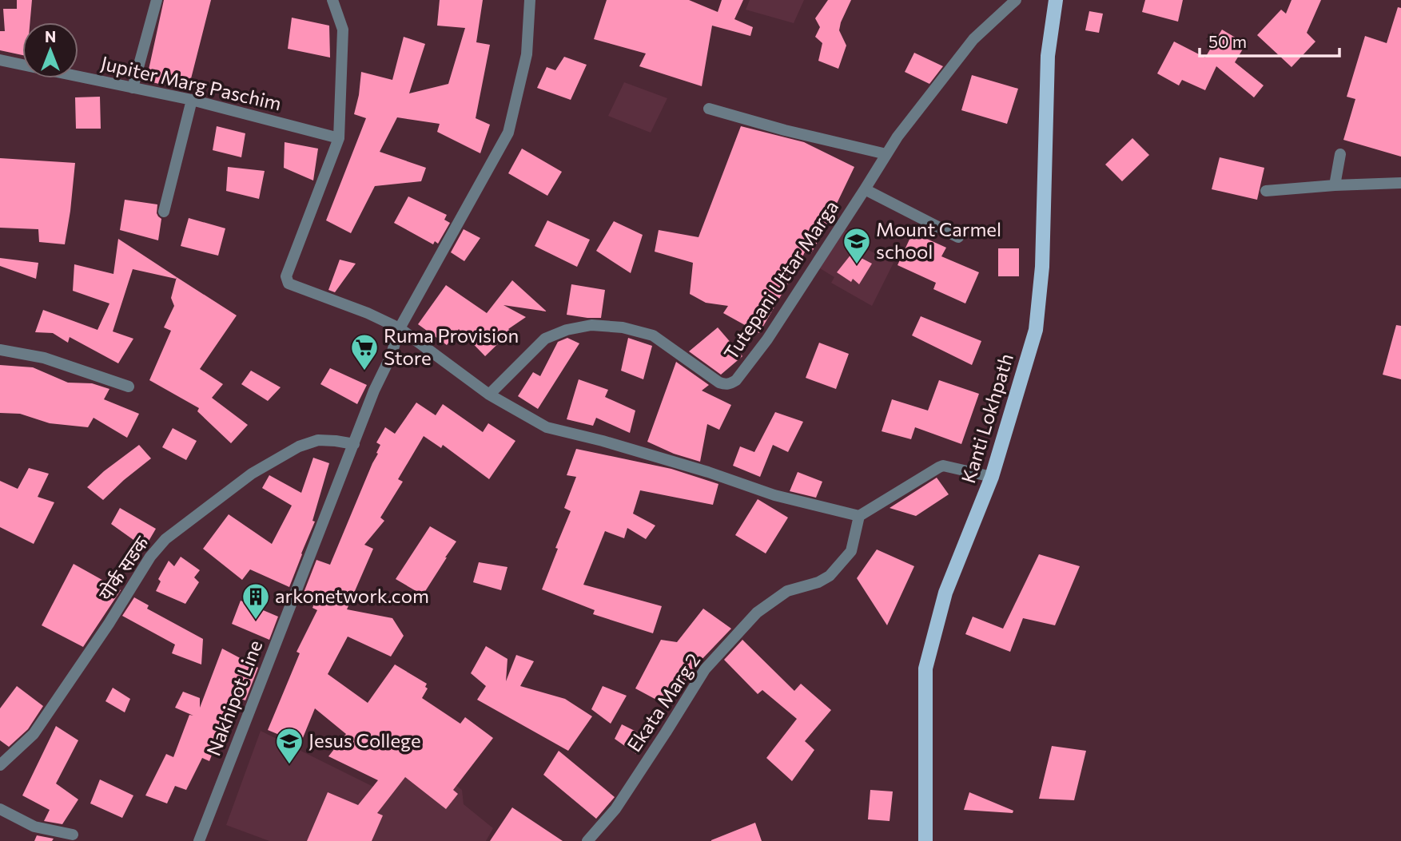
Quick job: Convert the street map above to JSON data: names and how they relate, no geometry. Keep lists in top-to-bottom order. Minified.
{"streets":{"main road":["Kanti Lokhpath"],"street":["Jupiter Marg Paschim","Tutepani Uttar Marga","योर्क सडक","Nakhipot Line","Ekata Marg 2"]},"crossings":[["योर्क सडक","Nakhipot Line"]],"places":{"school or university":["Mount Carmel school","Jesus College"],"supermarket":["Ruma Provision Store"],"building":["arkonetwork.com"]},"scale_bar":"50 m","north":"top"}
